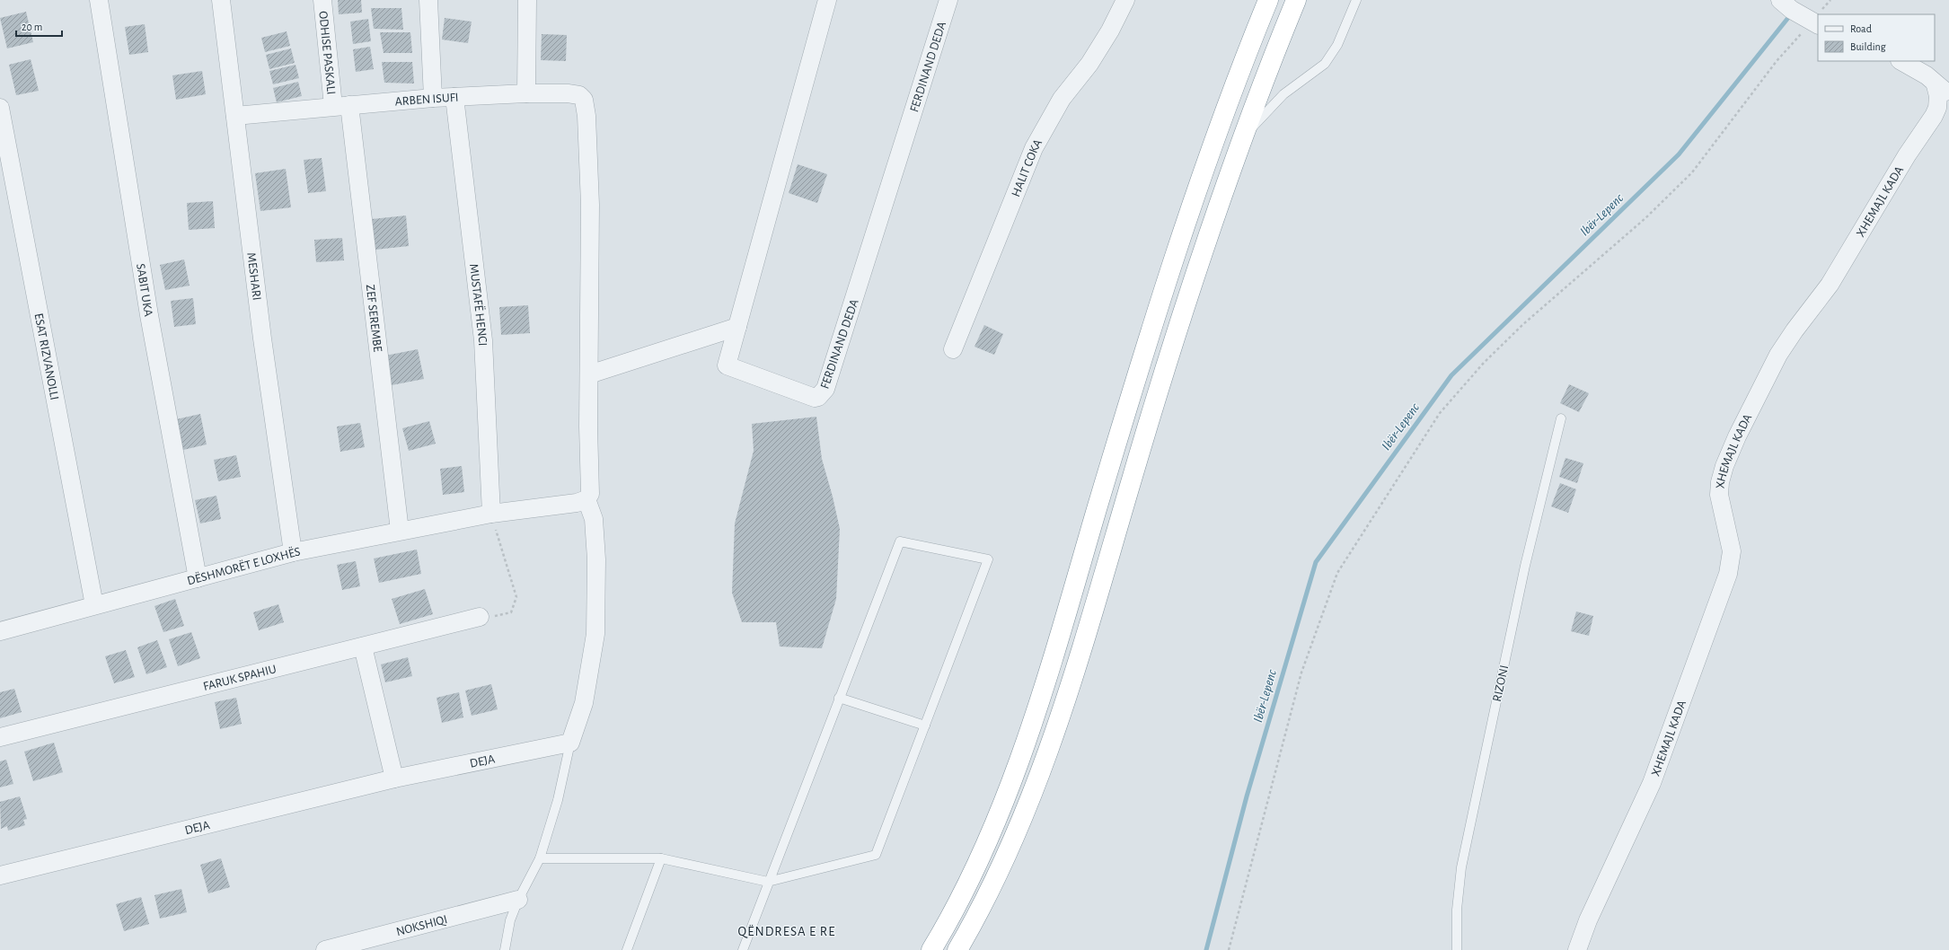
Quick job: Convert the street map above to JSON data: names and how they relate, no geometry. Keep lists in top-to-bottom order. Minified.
{"streets":{"street":["ODHISE PASKALI","FERDINAND DEDA","ARBEN ISUFI","HALIT COKA","XHEMAJL KADA","MESHARI","SABIT UKA","MUSTAFË HENCI","ZEF SEREMBE","ESAT RIZVANOLLI","DËSHMORËT E LOXHËS","FARUK SPAHIU","DEJA","NOKSHIQI"],"lane":["RIZONI"]},"crossings":[["ODHISE PASKALI","ARBEN ISUFI"],["ODHISE PASKALI","ZEF SEREMBE"],["ARBEN ISUFI","MESHARI"],["ARBEN ISUFI","MUSTAFË HENCI"],["ARBEN ISUFI","ZEF SEREMBE"],["MESHARI","DËSHMORËT E LOXHËS"],["SABIT UKA","DËSHMORËT E LOXHËS"],["MUSTAFË HENCI","DËSHMORËT E LOXHËS"],["ZEF SEREMBE","DËSHMORËT E LOXHËS"],["ESAT RIZVANOLLI","DËSHMORËT E LOXHËS"]],"districts":["QËNDRESA E RE"],"water":["Ibër-Lepenc"],"legend":["Road","Building"],"scale_bar":"20 m"}
